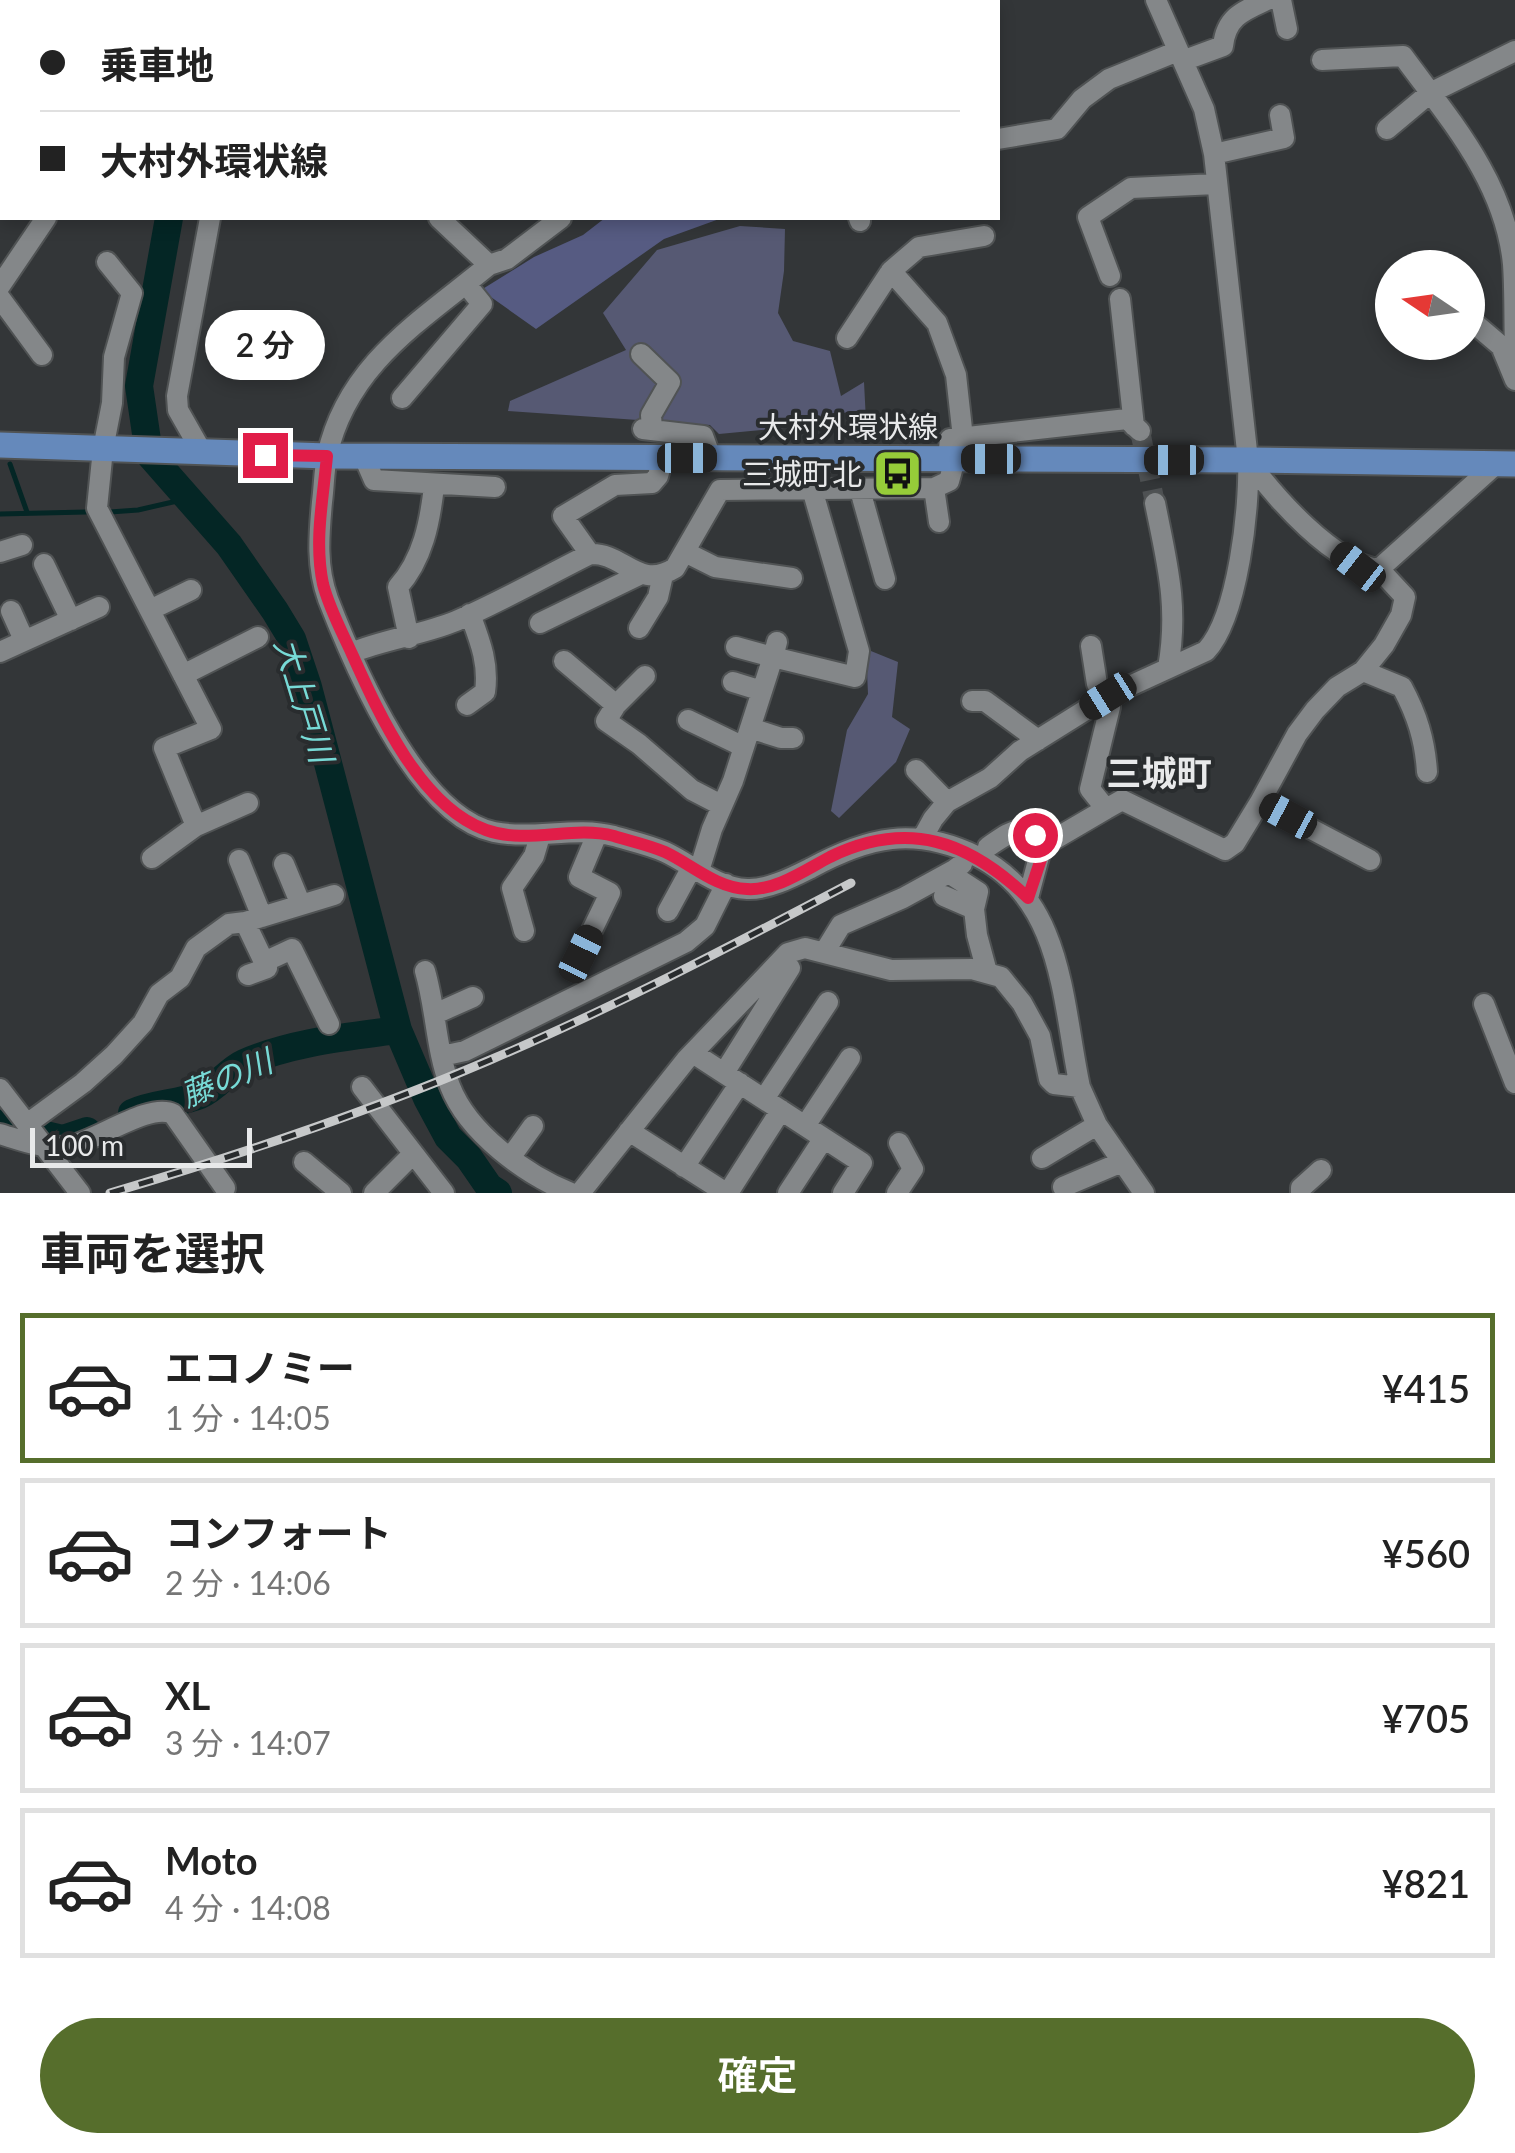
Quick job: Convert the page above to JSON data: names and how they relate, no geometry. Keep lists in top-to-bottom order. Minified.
{"streets":{"main road":["大村外環状線"]},"districts":["三城町"],"water":["大上戸川","藤の川"],"places":{"bus stop":["三城町北"]},"scale_bar":"100 m","north":"left","page":{"banner":["乗車地","大村外環状線"],"bubble":"2 分","scale":"100 m","heading":"車両を選択","list":[{"name":"エコノミー","note":"1 分 · 14:05","value":"¥415"},{"name":"コンフォート","note":"2 分 · 14:06","value":"¥560"},{"name":"XL","note":"3 分 · 14:07","value":"¥705"},{"name":"Moto","note":"4 分 · 14:08","value":"¥821"}],"buttons":"確定"}}
